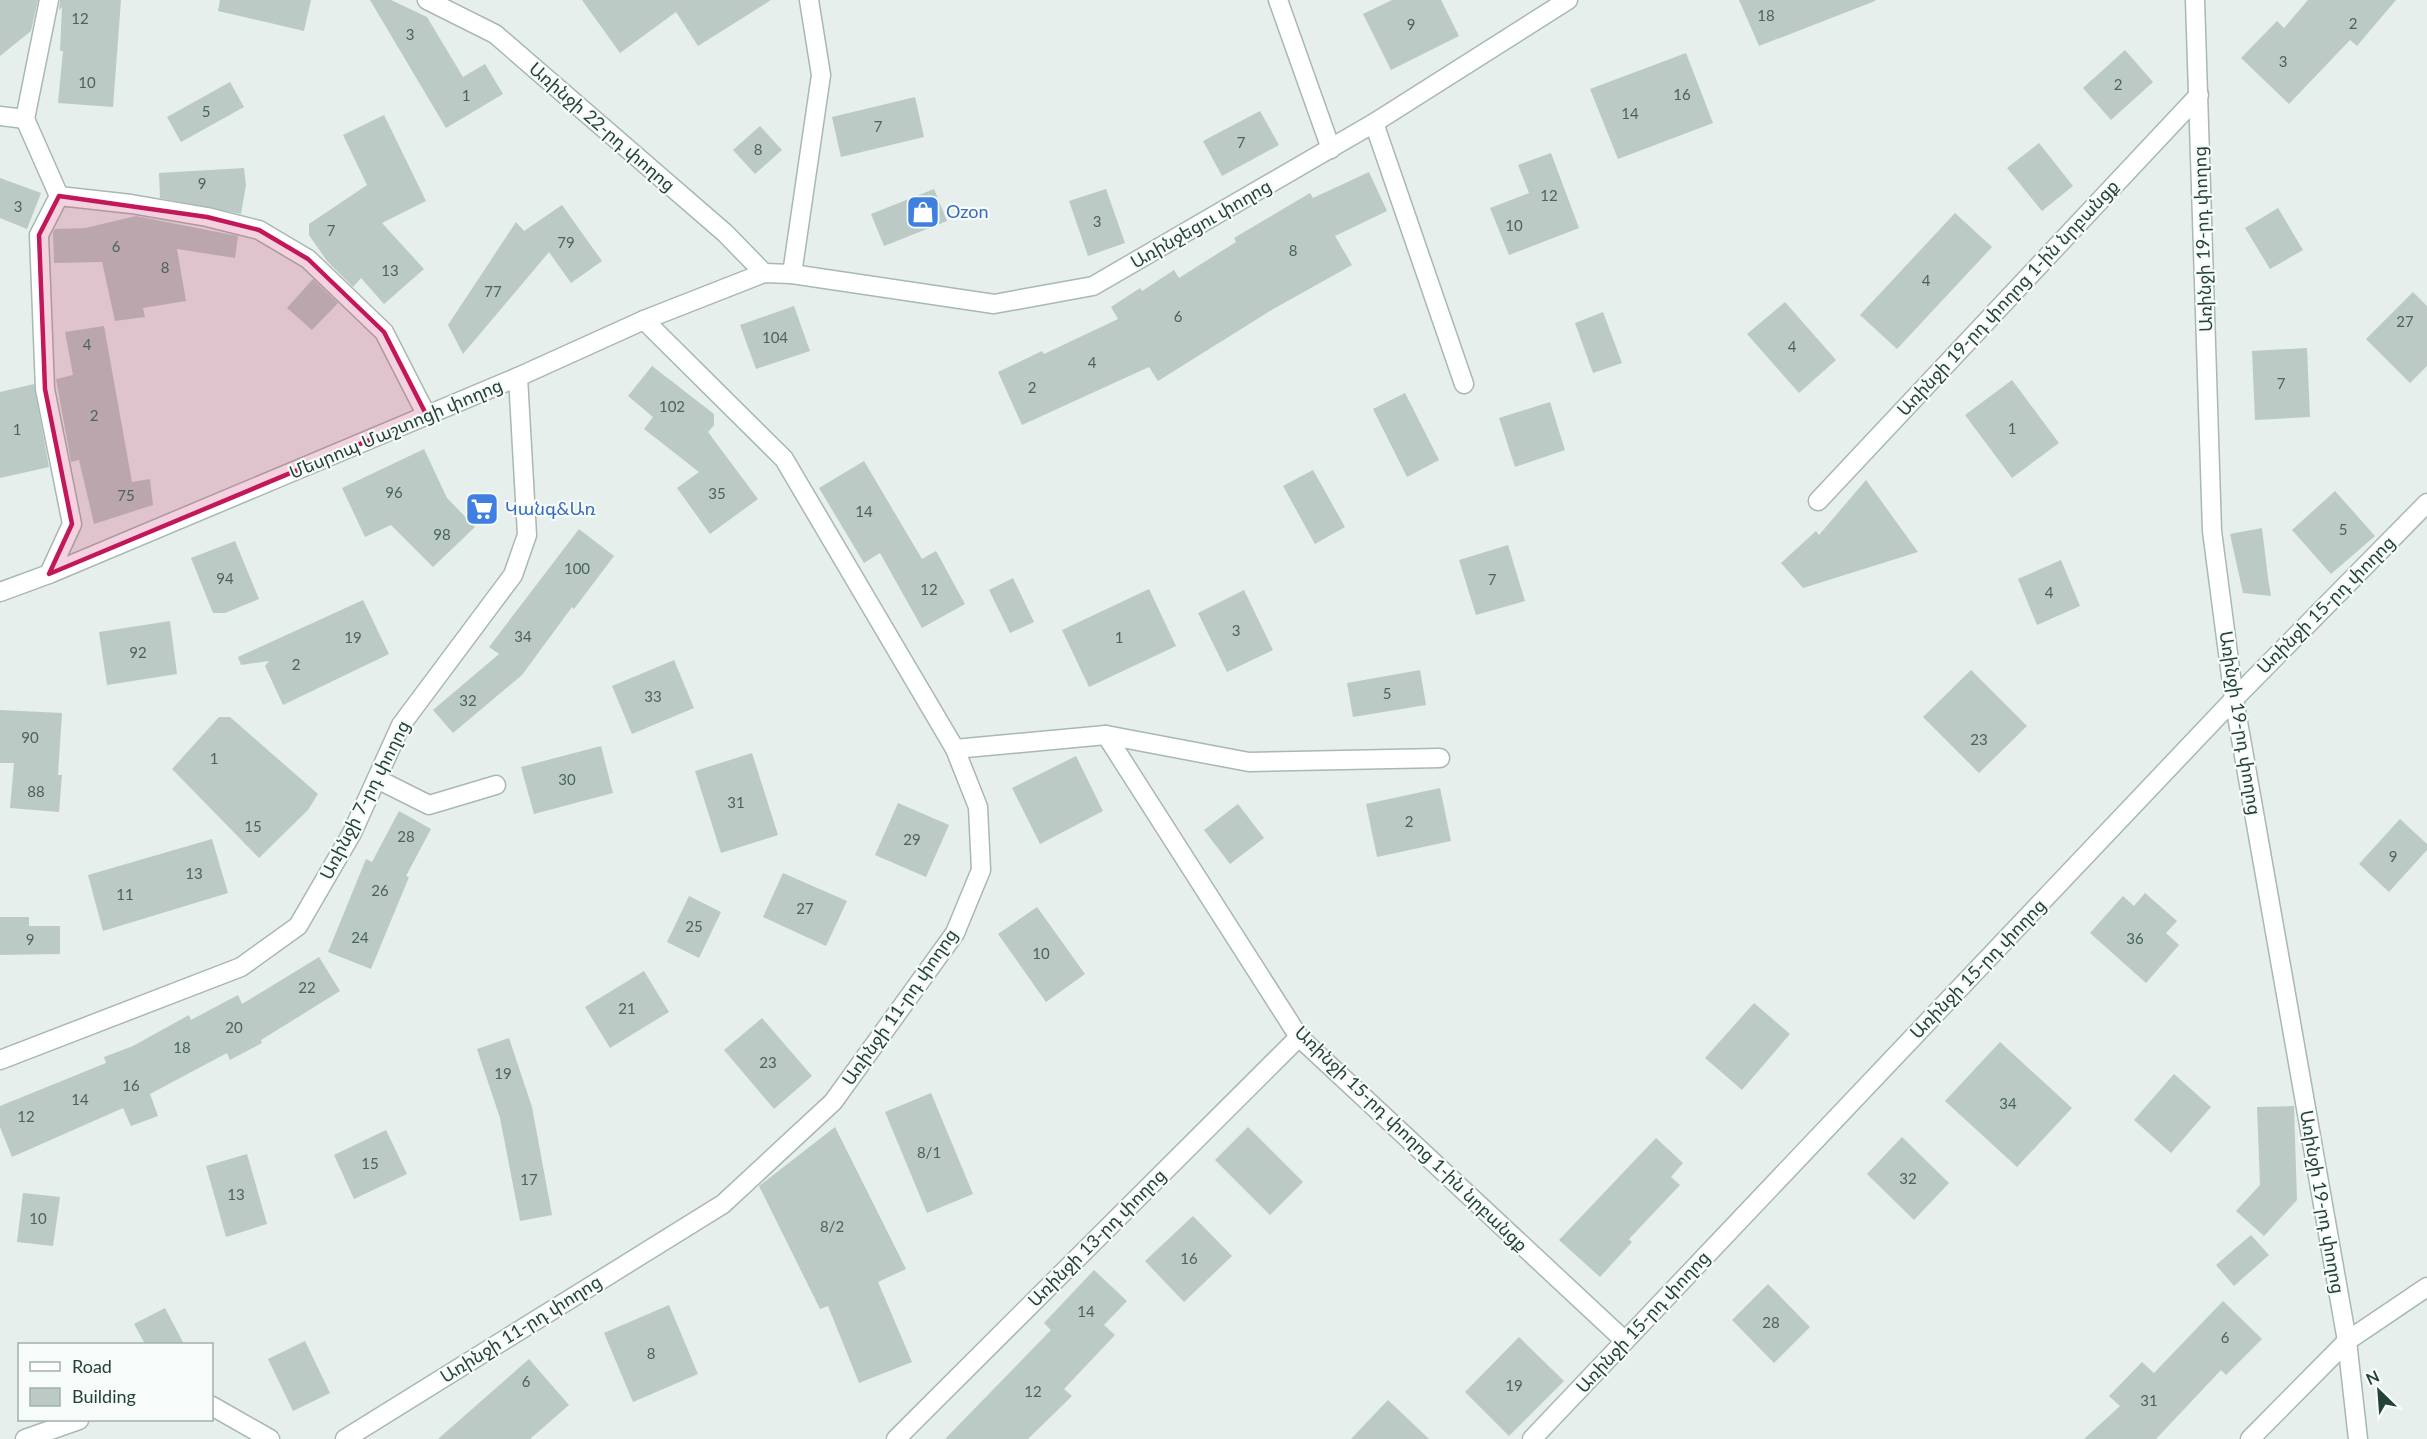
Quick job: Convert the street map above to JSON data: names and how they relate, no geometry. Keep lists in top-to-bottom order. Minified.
{"streets":{"street":["Առինջի 22-րդ փողոց","Առինջեցու փողոց","Առինջի 19-րդ փողոց","Առինջի 19-րդ փողոց 1-ին նրբանցք","Մեսրոպ Մաշտոցի փողոց","Առինջի 15-րդ փողոց","Առինջի 7-րդ փողոց","Առինջի 11-րդ փողոց","Առինջի 15-րդ փողոց 1-ին նրբանցք","Առինջի 13-րդ փողոց"]},"crossings":[["Առինջի 22-րդ փողոց","Մեսրոպ Մաշտոցի փողոց"],["Առինջեցու փողոց","Մեսրոպ Մաշտոցի փողոց"],["Առինջի 19-րդ փողոց","Առինջի 19-րդ փողոց 1-ին նրբանցք"],["Առինջի 19-րդ փողոց","Առինջի 15-րդ փողոց"],["Մեսրոպ Մաշտոցի փողոց","Առինջի 7-րդ փողոց"],["Մեսրոպ Մաշտոցի փողոց","Առինջի 11-րդ փողոց"],["Առինջի 15-րդ փողոց","Առինջի 15-րդ փողոց 1-ին նրբանցք"],["Առինջի 15-րդ փողոց 1-ին նրբանցք","Առինջի 13-րդ փողոց"]],"places":{"shop":["Ozon"],"supermarket":["Կանգ&Առ"]},"house_numbers":["18","12","2","9","3","3","10","2","16","1","5","14","7","7","8","9","12","3","3","10","7","79","6","8","8","13","4","77","6","27","104","4","4","4","7","2","102","2","1","1","96","35","75","14","5","98","100","94","7","12","4","3","34","19","1","92","2","5","33","32","90","23","1","30","88","31","2","15","28","29","9","13","26","11","27","25","24","36","9","10","22","21","20","18","23","19","16","14","34","12","8/1","15","32","17","13","10","8/2","16","14","28","6","8","6","19","12","31"],"legend":["Road","Building"],"north":"top left"}
